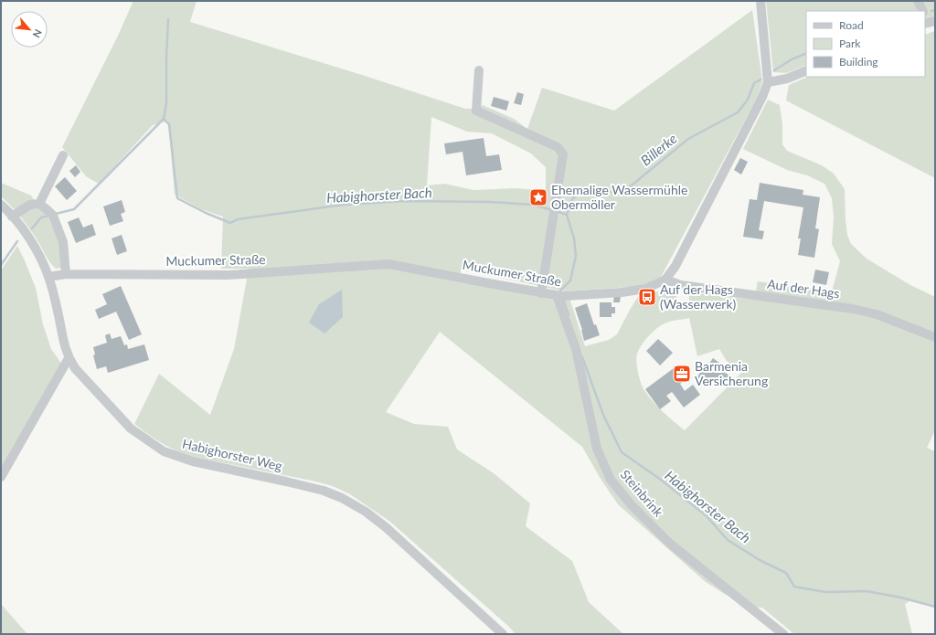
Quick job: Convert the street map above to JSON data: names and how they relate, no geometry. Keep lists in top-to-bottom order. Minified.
{"streets":{"street":["Muckumer Straße","Auf der Hags","Habighorster Weg","Steinbrink"]},"crossings":[["Muckumer Straße","Auf der Hags"],["Muckumer Straße","Habighorster Weg"],["Muckumer Straße","Steinbrink"]],"water":["Billerke","Habighorster Bach"],"places":{"place":["Ehemalige Wassermühle Obermöller"],"bus stop":["Auf der Hags (Wasserwerk)"],"office":["Barmenia Versicherung"]},"legend":["Road","Park","Building"],"north":"bottom right"}
